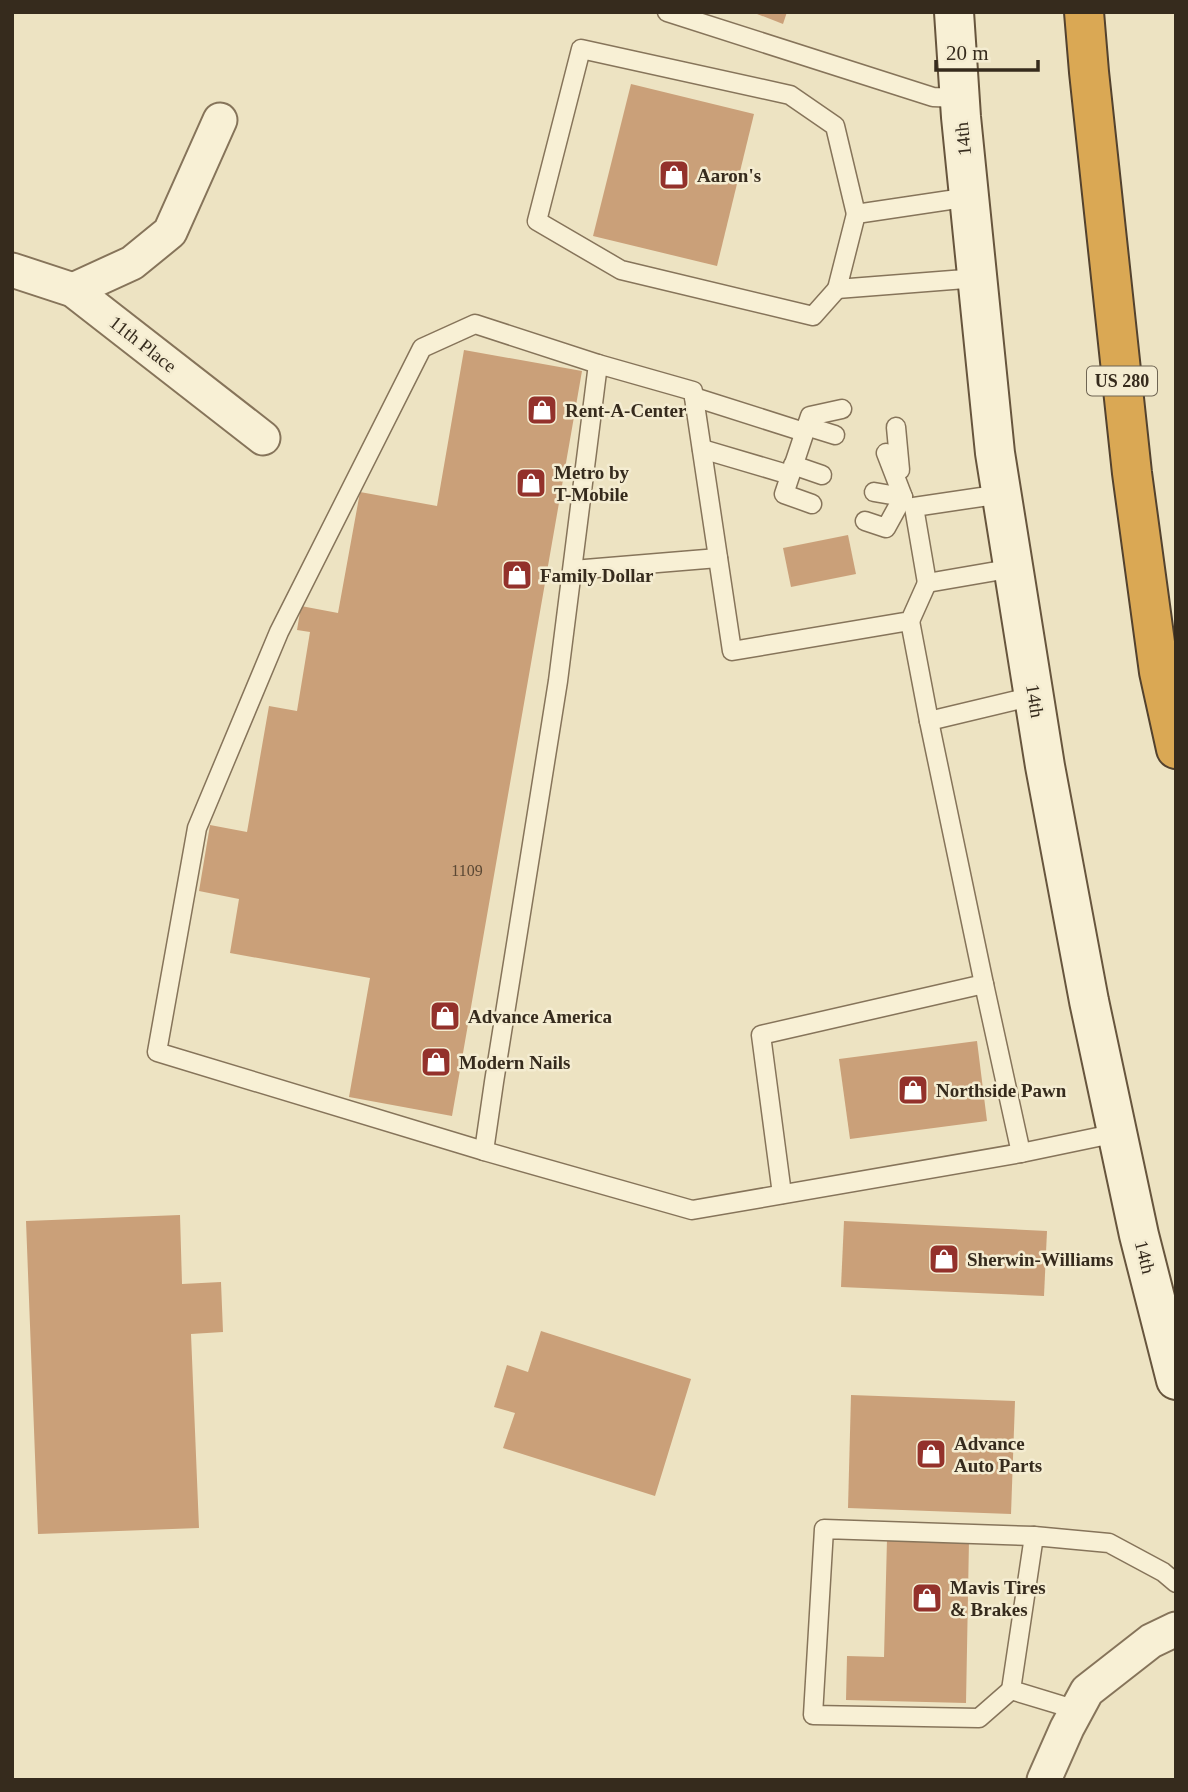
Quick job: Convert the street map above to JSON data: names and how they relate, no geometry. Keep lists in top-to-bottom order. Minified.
{"streets":{"highway":["US 280"],"street":["14th","11th Place"]},"places":{"shop":["Aaron's","Rent-A-Center","Metro by T-Mobile","Family Dollar","Advance America","Modern Nails","Northside Pawn","Sherwin-Williams","Advance Auto Parts","Mavis Tires & Brakes"]},"house_numbers":["1109"],"scale_bar":"20 m"}
